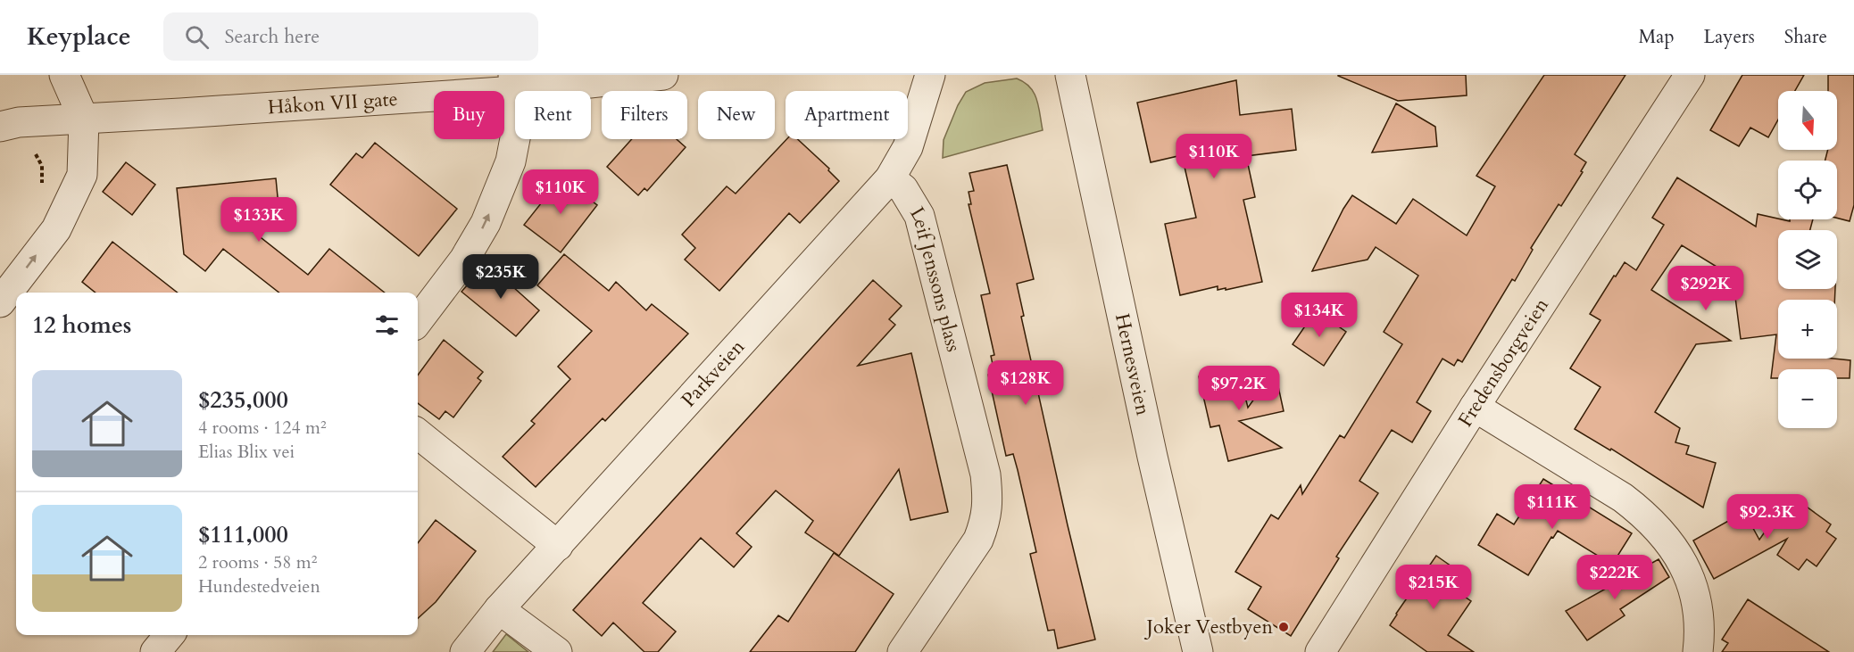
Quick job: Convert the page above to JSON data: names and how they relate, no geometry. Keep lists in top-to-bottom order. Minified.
{"streets":{"street":["Håkon VII gate","Leif Jenssons plass","Fredensborgveien","Hernesveien","Parkveien"]},"crossings":[["Leif Jenssons plass","Parkveien"]],"places":["Joker Vestbyen"],"north":"bottom","page":{"header":"Keyplace","search":"Search here","nav":["Map","Layers","Share"],"map_buttons":["+","−"],"chip":["Buy","Rent","Filters","New","Apartment"],"price":["$110K","$110K","$133K","$235K","$292K","$134K","$128K","$97.2K","$111K","$92.3K","$222K","$215K"],"heading":"12 homes","list":[{"name":"$235,000","note":"4 rooms · 124 m² · Elias Blix vei"},{"name":"$111,000","note":"2 rooms · 58 m² · Hundestedveien"}]}}
